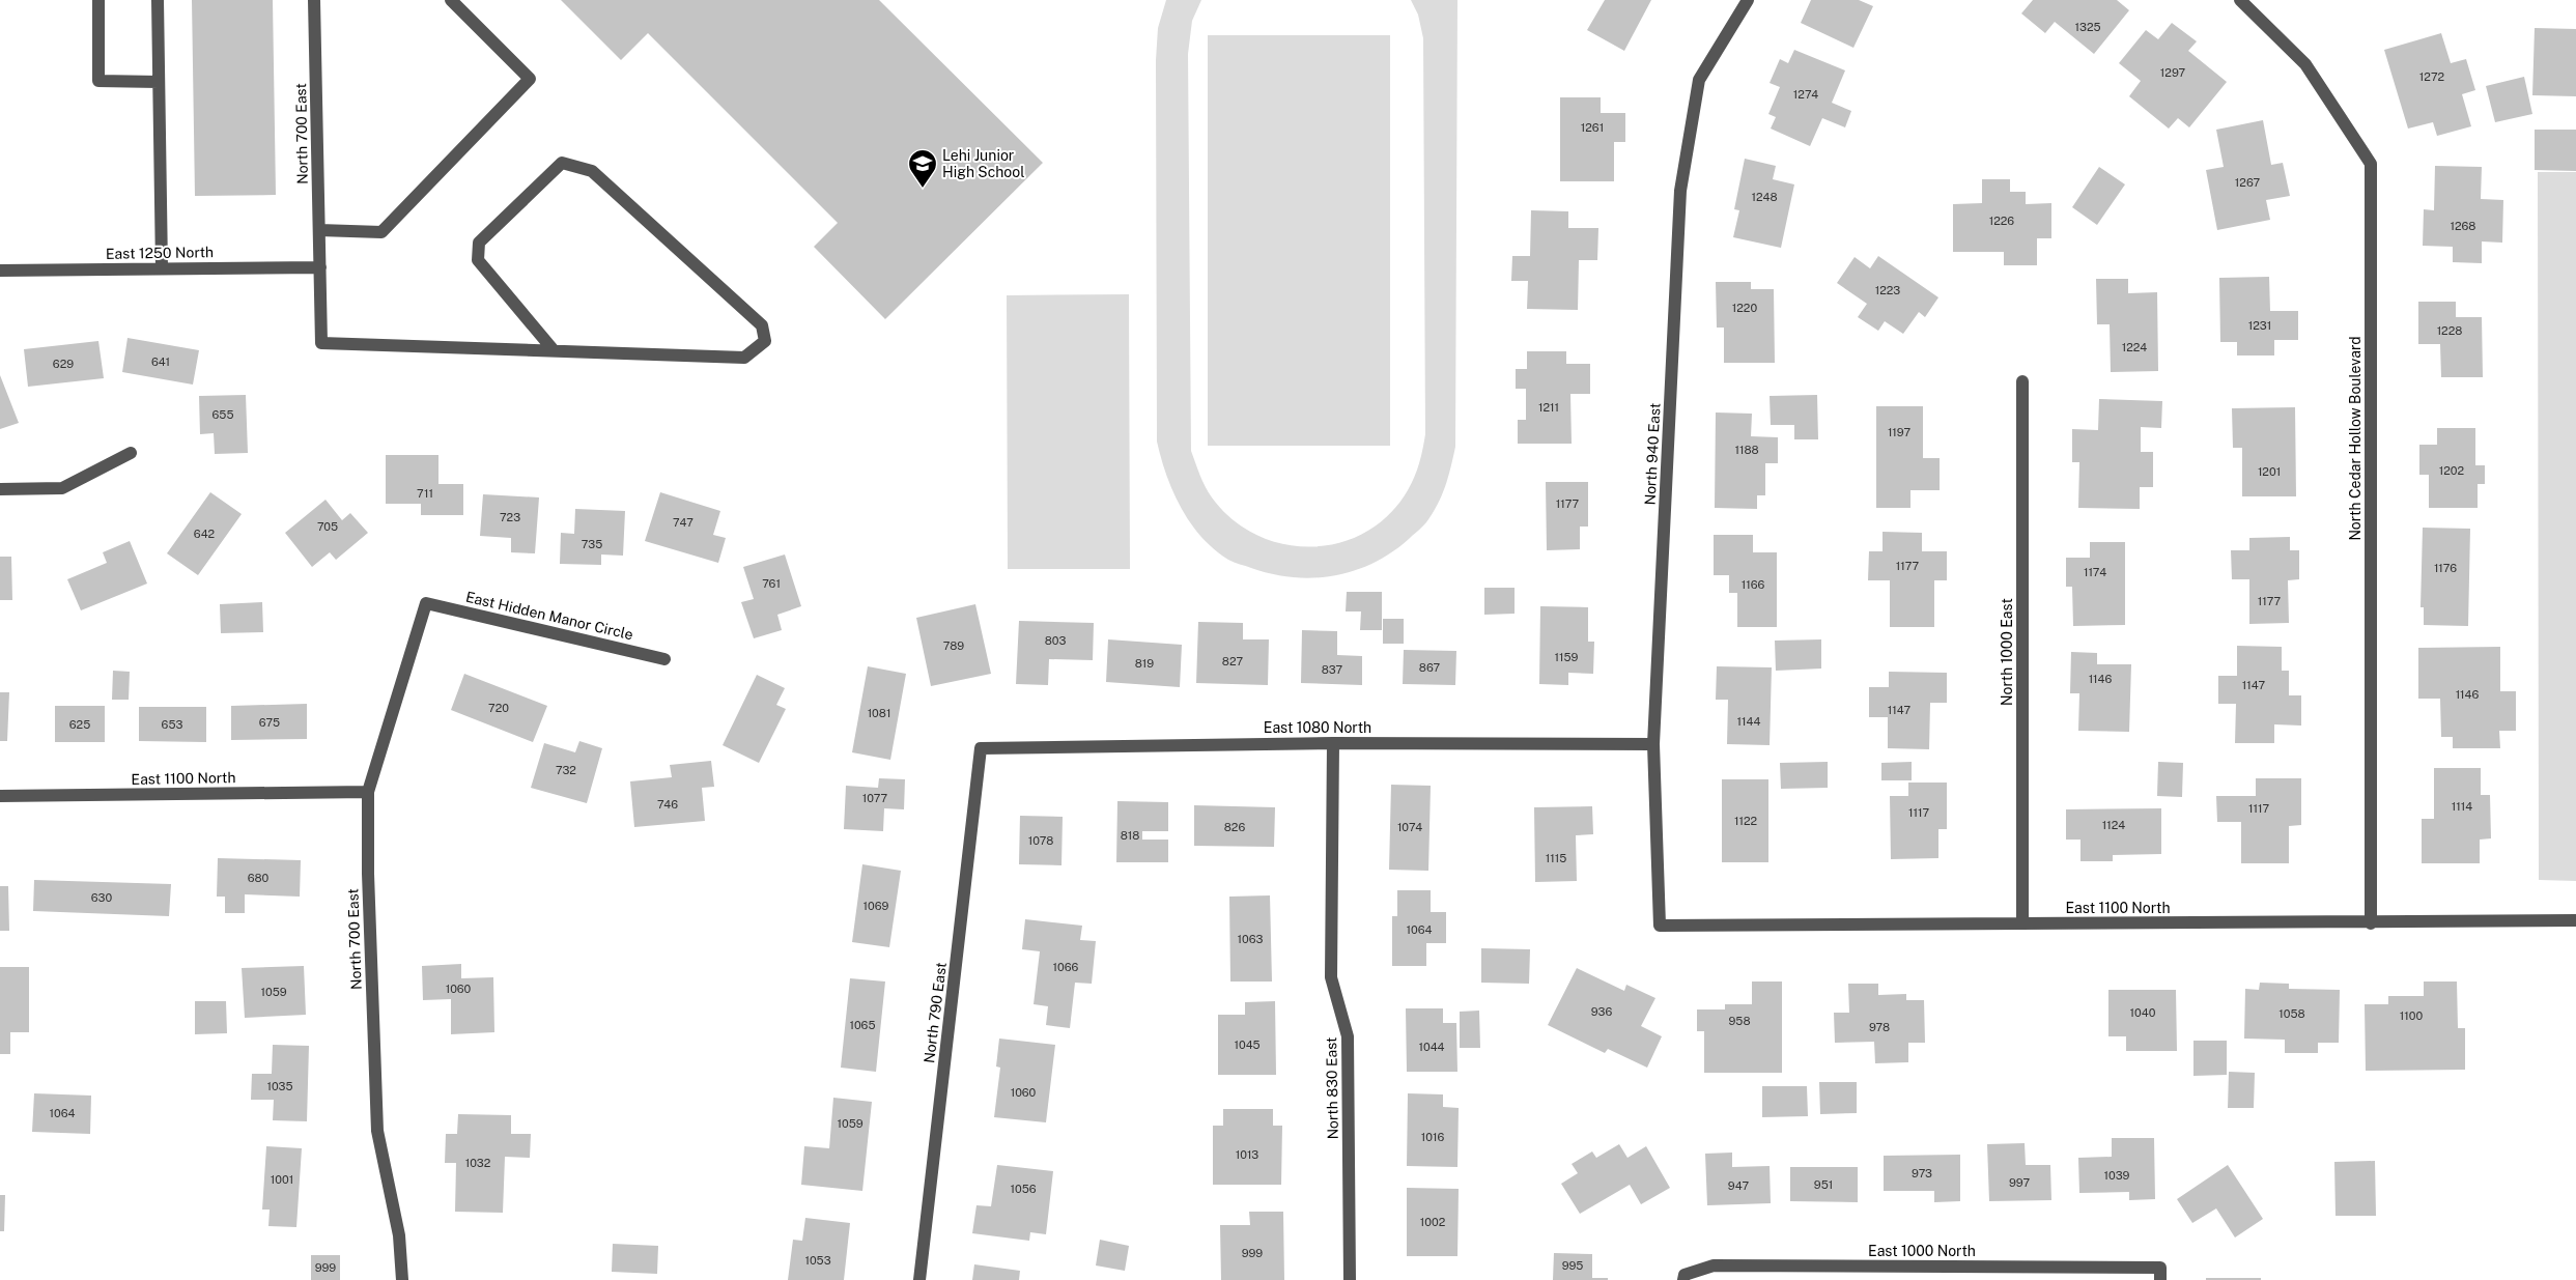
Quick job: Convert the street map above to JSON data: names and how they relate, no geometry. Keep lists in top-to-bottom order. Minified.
{"streets":{"street":["North 700 East","East 1250 North","North Cedar Hollow Boulevard","North 940 East","East Hidden Manor Circle","North 1000 East","East 1080 North","East 1100 North","North 790 East","North 830 East","East 1000 North"]},"crossings":[["North 700 East","East 1250 North"],["North 700 East","East Hidden Manor Circle"],["North 700 East","East 1100 North"],["North Cedar Hollow Boulevard","East 1100 North"],["North 940 East","East 1080 North"],["North 940 East","East 1100 North"],["North 1000 East","East 1100 North"],["East 1080 North","North 790 East"],["East 1080 North","North 830 East"]],"places":{"school or university":["Lehi Junior High School"]},"house_numbers":["1325","1297","1272","1274","1261","1267","1248","1226","1268","1223","1220","1231","1228","1224","641","629","1211","655","1197","1188","1202","1201","711","1177","723","747","705","642","735","1177","1176","1174","761","1166","1177","803","789","1159","827","819","867","837","1146","1147","1146","720","1147","1081","1144","675","625","653","732","1077","746","1114","1117","1117","1122","1124","826","1074","818","1078","1115","680","630","1069","1064","1063","1066","1060","1059","936","1040","1058","1100","958","1065","978","1045","1044","1035","1060","1064","1059","1016","1013","1032","973","1039","1001","997","951","947","1056","1002","999","1053","995","999"]}
